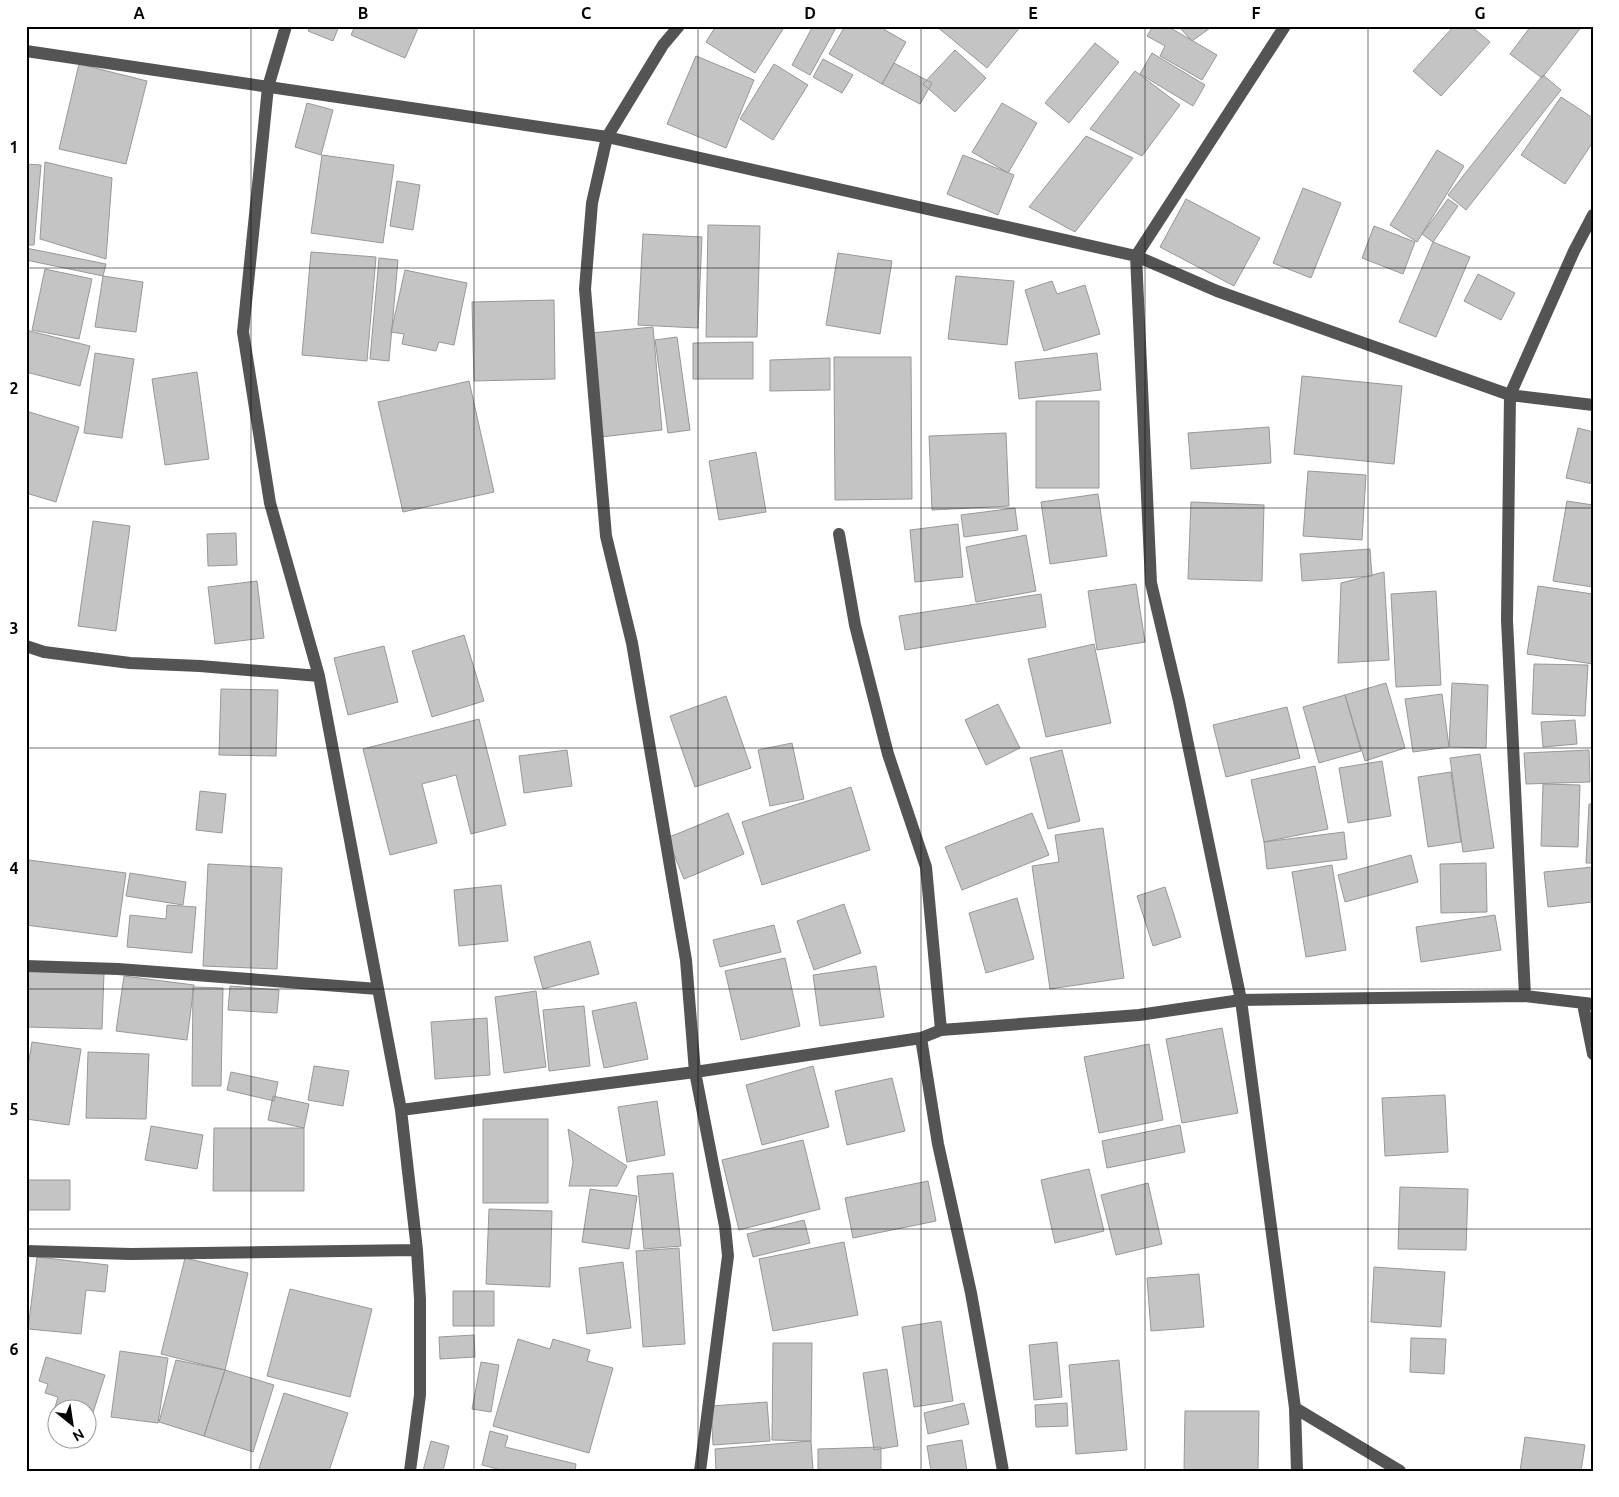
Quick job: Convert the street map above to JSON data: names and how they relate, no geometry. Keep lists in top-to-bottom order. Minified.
{"north":"bottom right","grid":{"columns":["A","B","C","D","E","F","G"],"rows":["1","2","3","4","5","6"]}}
